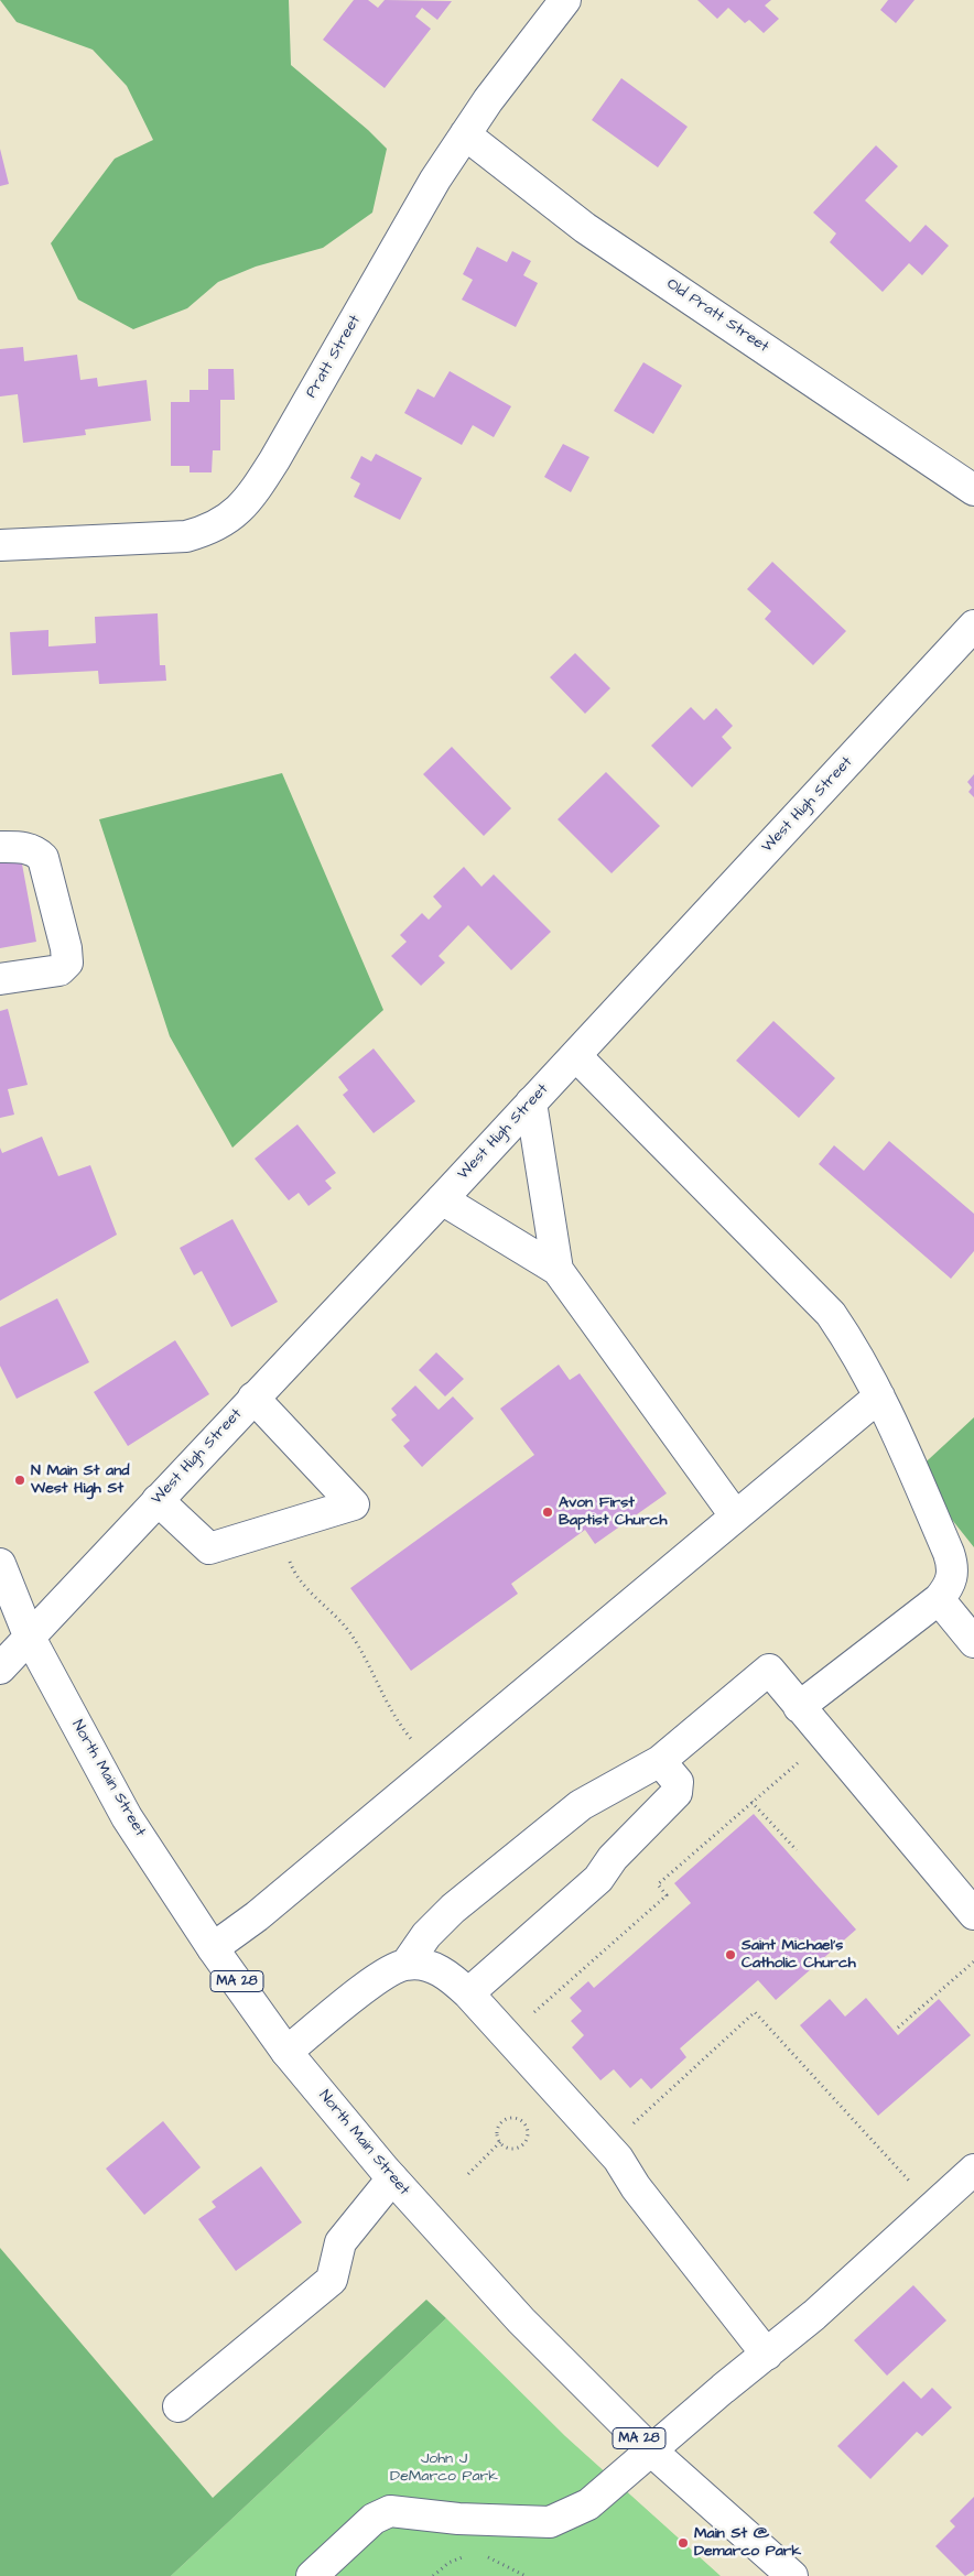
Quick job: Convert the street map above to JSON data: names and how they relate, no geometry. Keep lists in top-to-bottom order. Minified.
{"streets":{"main road":["Old Pratt Street","Pratt Street","West High Street","North Main Street","MA 28"]},"crossings":[["Old Pratt Street","Pratt Street"],["West High Street","North Main Street"],["West High Street","MA 28"],["North Main Street","MA 28"]],"parks":["John J DeMarco Park"],"places":["N Main St and West High St","Avon First Baptist Church","Saint Michael's Catholic Church","Main St @ Demarco Park"]}
